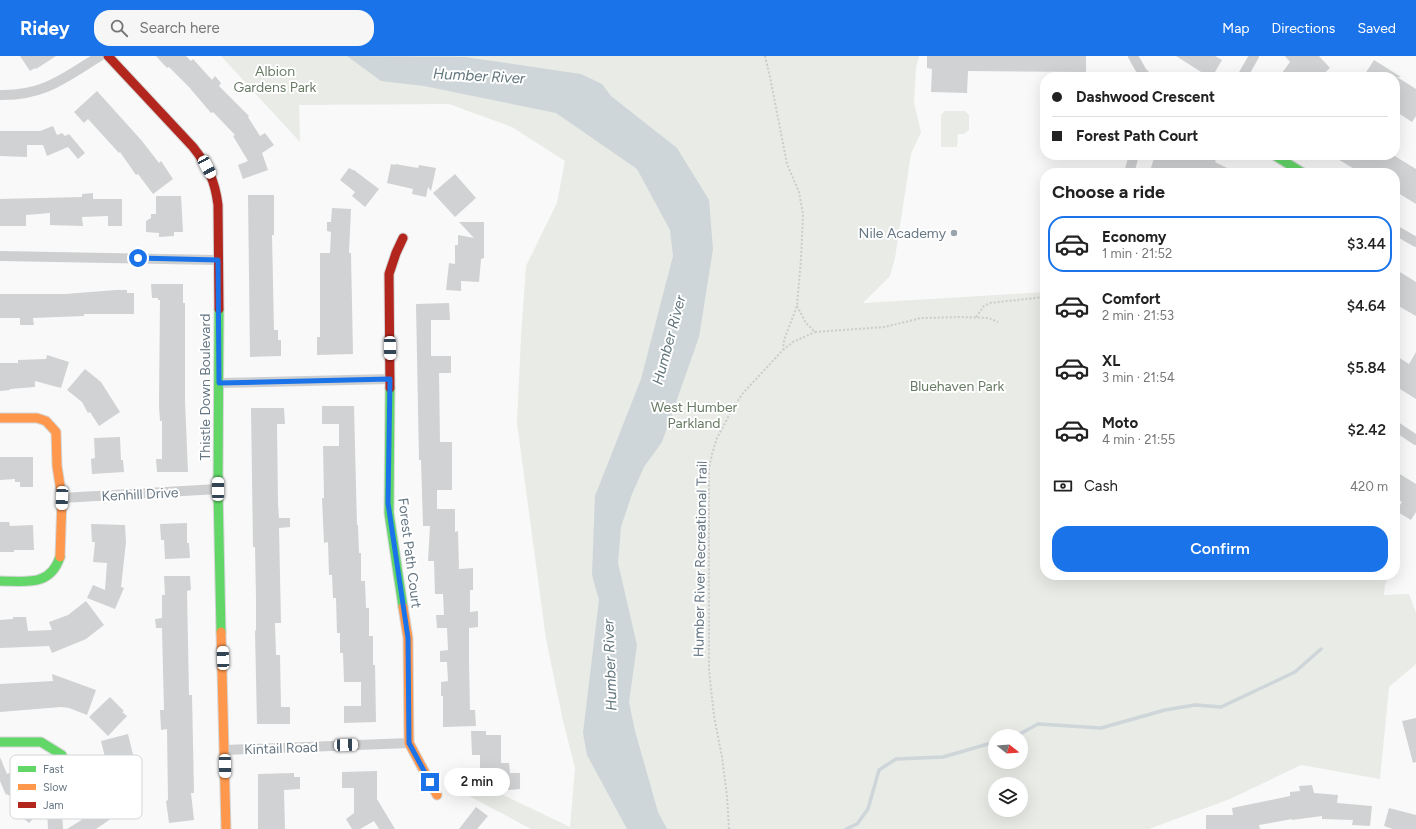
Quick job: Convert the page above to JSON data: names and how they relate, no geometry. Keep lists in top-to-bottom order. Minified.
{"streets":{"street":["Thistle Down Boulevard","Kenhill Drive","Forest Path Court","Kintail Road"],"path":["Humber River Recreational Trail"]},"crossings":[["Thistle Down Boulevard","Kenhill Drive"],["Thistle Down Boulevard","Kintail Road"],["Forest Path Court","Kintail Road"]],"water":["Humber River"],"parks":["Albion Gardens Park","Bluehaven Park","West Humber Parkland"],"places":["Nile Academy"],"legend":["Fast","Slow","Jam"],"north":"right","page":{"header":"Ridey","search":"Search here","nav":["Map","Directions","Saved"],"banner":["Dashwood Crescent","Forest Path Court"],"heading":"Choose a ride","list":[{"name":"Economy","note":"1 min · 21:52","value":"$3.44"},{"name":"Comfort","note":"2 min · 21:53","value":"$4.64"},{"name":"XL","note":"3 min · 21:54","value":"$5.84"},{"name":"Moto","note":"4 min · 21:55","value":"$2.42"}],"pay":["Cash","420 m"],"buttons":"Confirm","bubble":"2 min"}}
